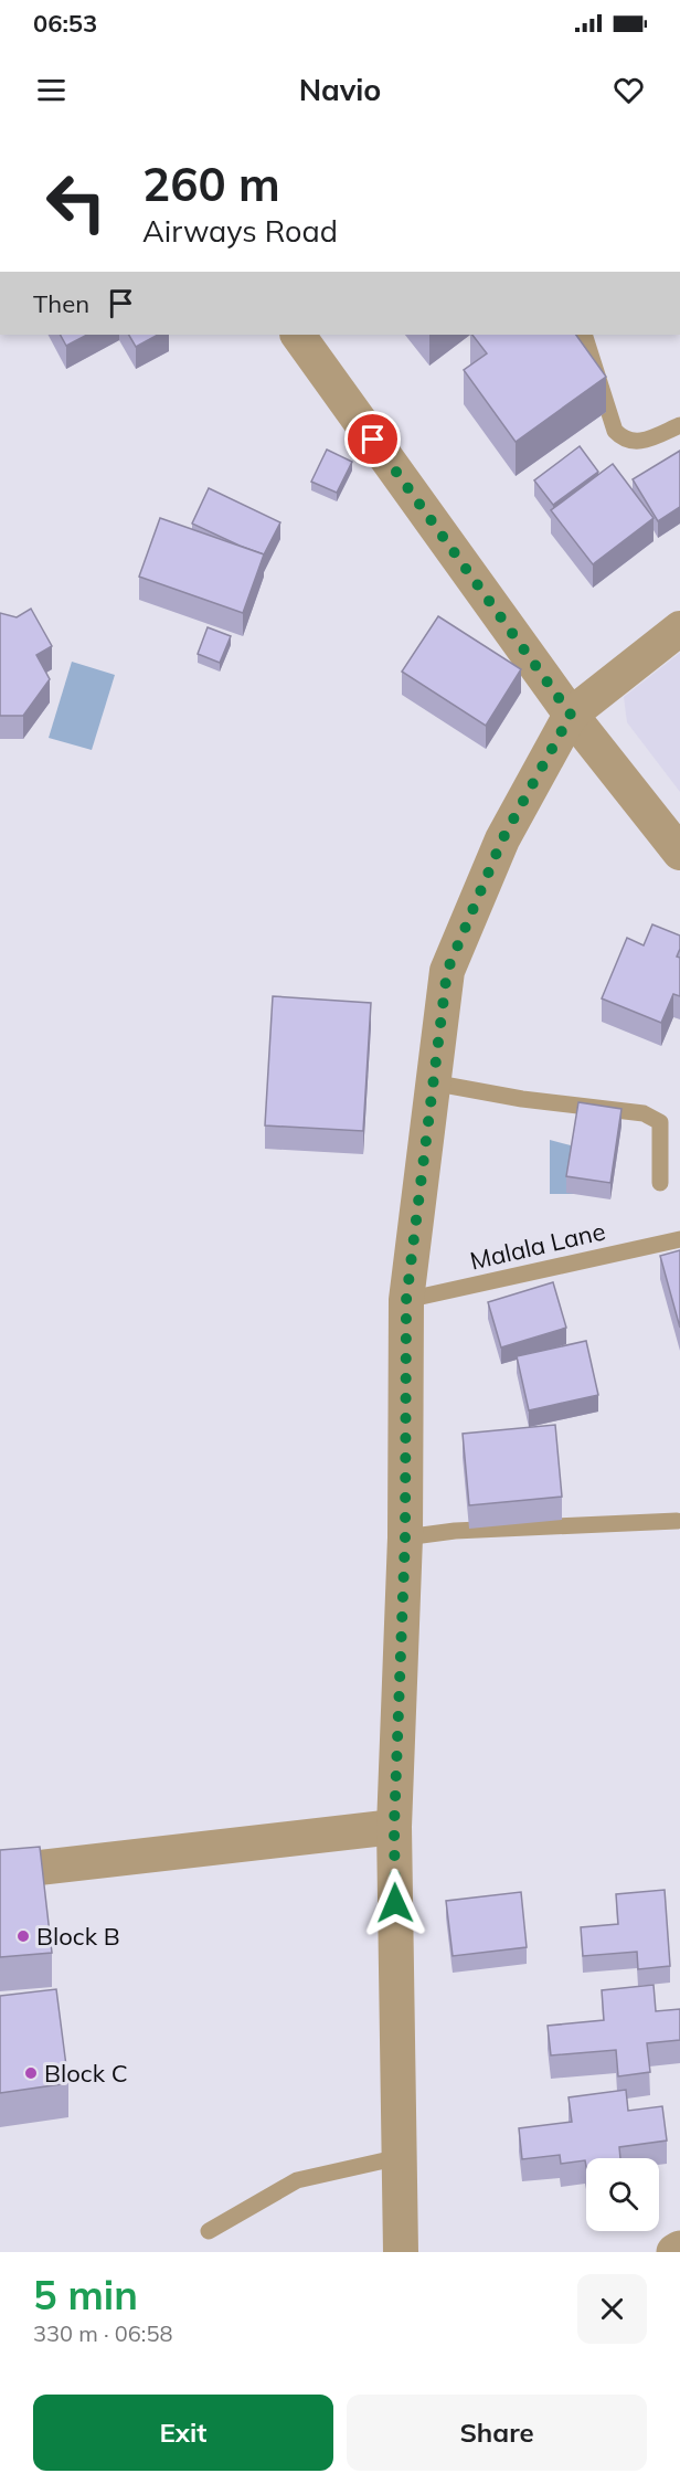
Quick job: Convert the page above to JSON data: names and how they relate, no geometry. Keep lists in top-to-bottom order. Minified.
{"streets":{"lane":["Malala Lane"]},"places":["Block B","Block C"],"page":{"status":"06:53","header":"Navio","turn":["260 m","Airways Road"],"then":"Then","heading":["5 min","330 m · 06:58"],"buttons":["Exit","Share"]}}
